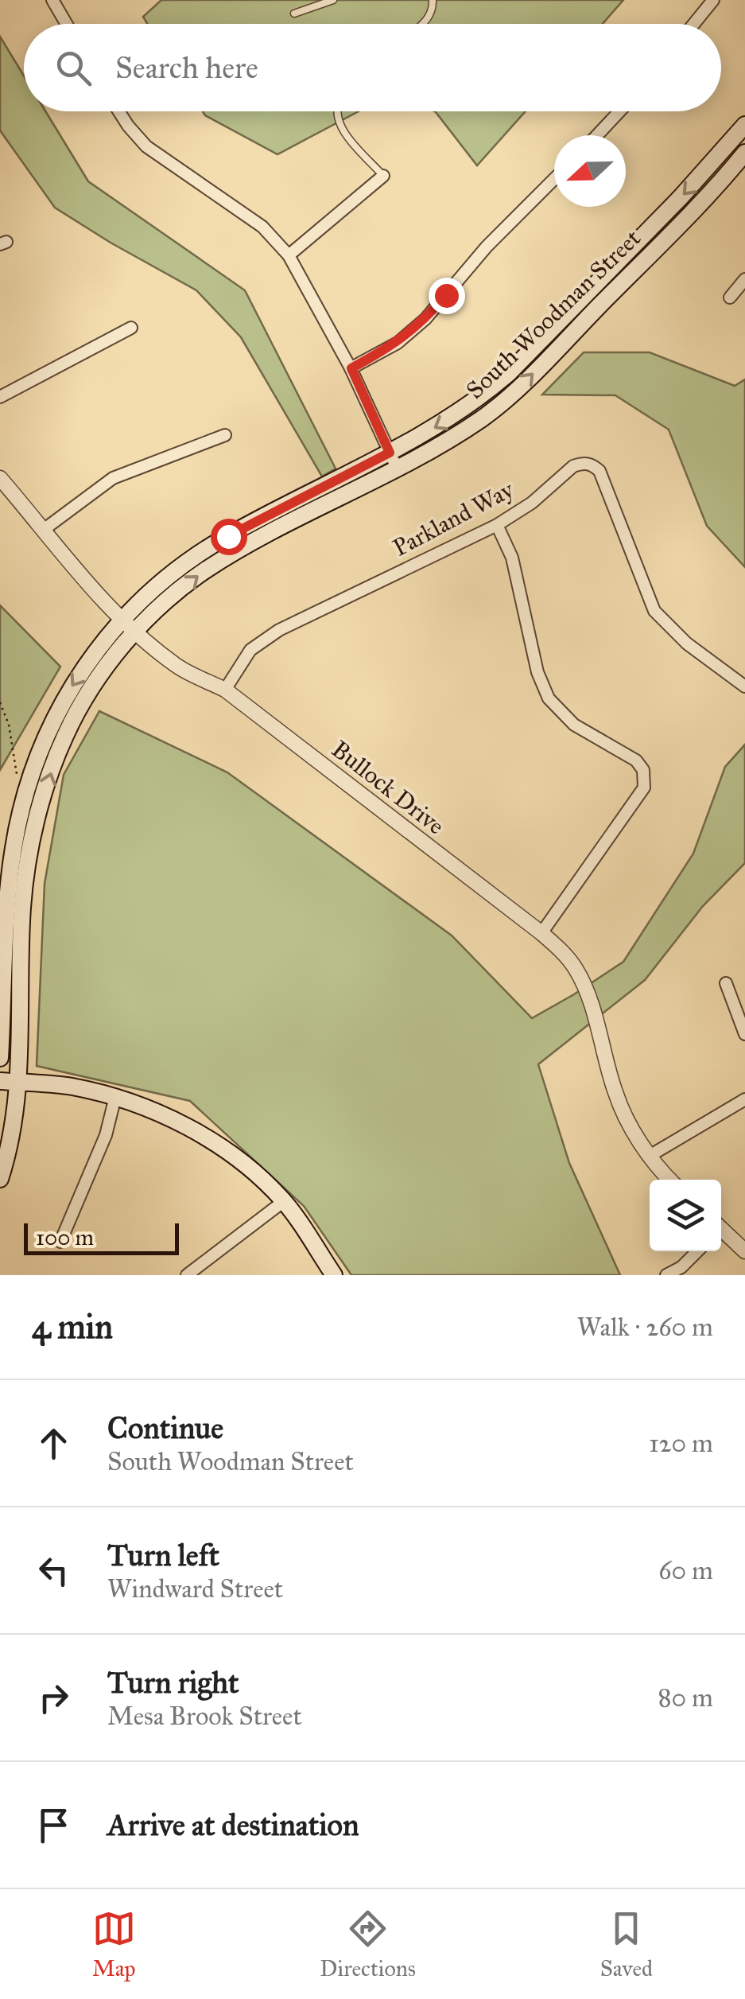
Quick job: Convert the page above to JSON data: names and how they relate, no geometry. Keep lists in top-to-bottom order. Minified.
{"streets":{"main road":["South Woodman Street"],"street":["Parkland Way","Bullock Drive"]},"crossings":[["South Woodman Street","Bullock Drive"],["Parkland Way","Bullock Drive"]],"scale_bar":"100 m","north":"left","page":{"search":"Search here","scale":"100 m","heading":["4 min","Walk · 260 m"],"list":[["Continue","South Woodman Street","120 m"],["Turn left","Windward Street","60 m"],["Turn right","Mesa Brook Street","80 m"],"Arrive at destination"],"nav":["Map","Directions","Saved"]}}
